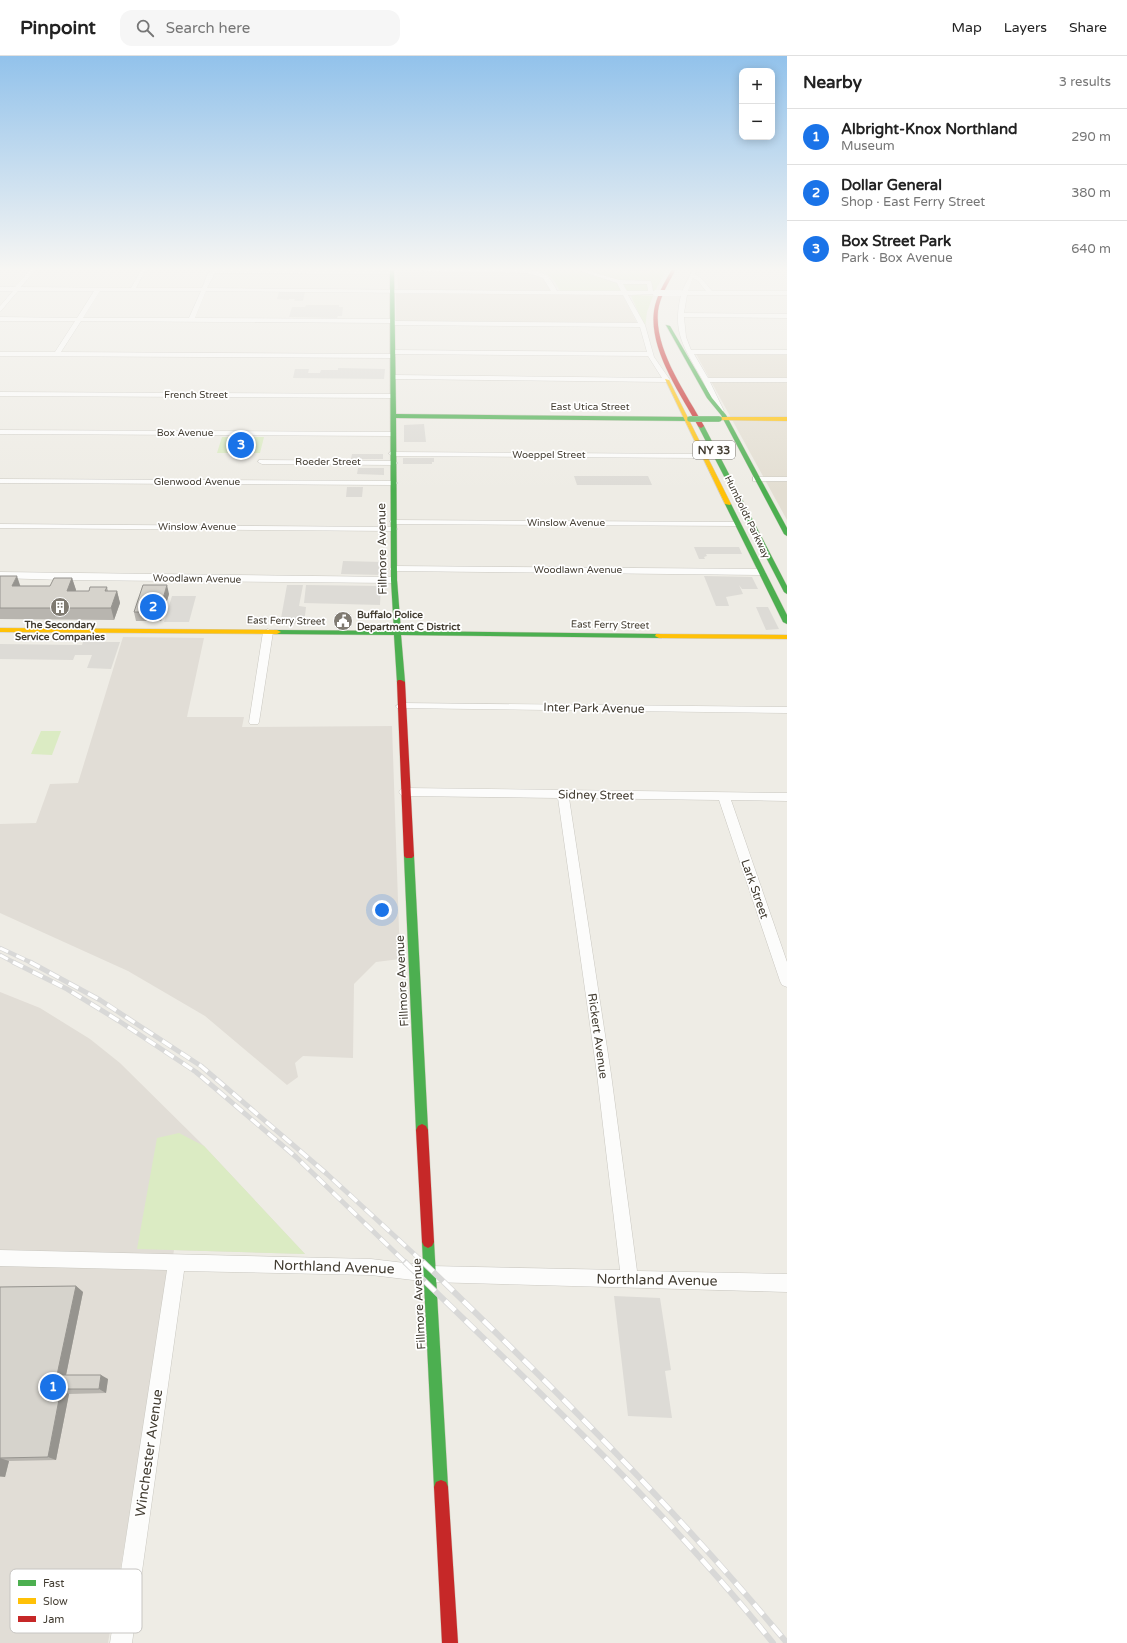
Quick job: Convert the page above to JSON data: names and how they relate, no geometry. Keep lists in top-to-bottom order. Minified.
{"streets":{"main road":["East Utica Street","NY 33","Humboldt Parkway","Fillmore Avenue","East Ferry Street"],"street":["French Street","Box Avenue","Woeppel Street","Roeder Street","Glenwood Avenue","Winslow Avenue","Woodlawn Avenue","Inter Park Avenue","Sidney Street","Lark Street","Rickert Avenue","Northland Avenue","Winchester Avenue"]},"crossings":[["French Street","Fillmore Avenue"],["East Utica Street","NY 33"],["East Utica Street","Humboldt Parkway"],["East Utica Street","Fillmore Avenue"],["Box Avenue","Fillmore Avenue"],["Woeppel Street","Roeder Street"],["Woeppel Street","Humboldt Parkway"],["Woeppel Street","Fillmore Avenue"],["Roeder Street","Fillmore Avenue"],["Glenwood Avenue","Fillmore Avenue"],["Humboldt Parkway","Winslow Avenue"],["Humboldt Parkway","Woodlawn Avenue"],["Winslow Avenue","Fillmore Avenue"],["Fillmore Avenue","Woodlawn Avenue"],["Fillmore Avenue","East Ferry Street"],["Fillmore Avenue","Inter Park Avenue"],["Fillmore Avenue","Sidney Street"],["Fillmore Avenue","Northland Avenue"],["Sidney Street","Lark Street"],["Sidney Street","Rickert Avenue"],["Rickert Avenue","Northland Avenue"],["Northland Avenue","Winchester Avenue"]],"places":{"building":["The Secondary Service Companies"],"public building":["Buffalo Police Department C District"]},"legend":["Fast","Slow","Jam"],"page":{"header":"Pinpoint","search":"Search here","nav":["Map","Layers","Share"],"heading":["Nearby","3 results"],"map_buttons":["+","−"],"list":[{"mark":"1","name":"Albright-Knox Northland","note":"Museum","value":"290 m"},{"mark":"2","name":"Dollar General","note":"Shop · East Ferry Street","value":"380 m"},{"mark":"3","name":"Box Street Park","note":"Park · Box Avenue","value":"640 m"}],"pins":["3","2","1"]}}
